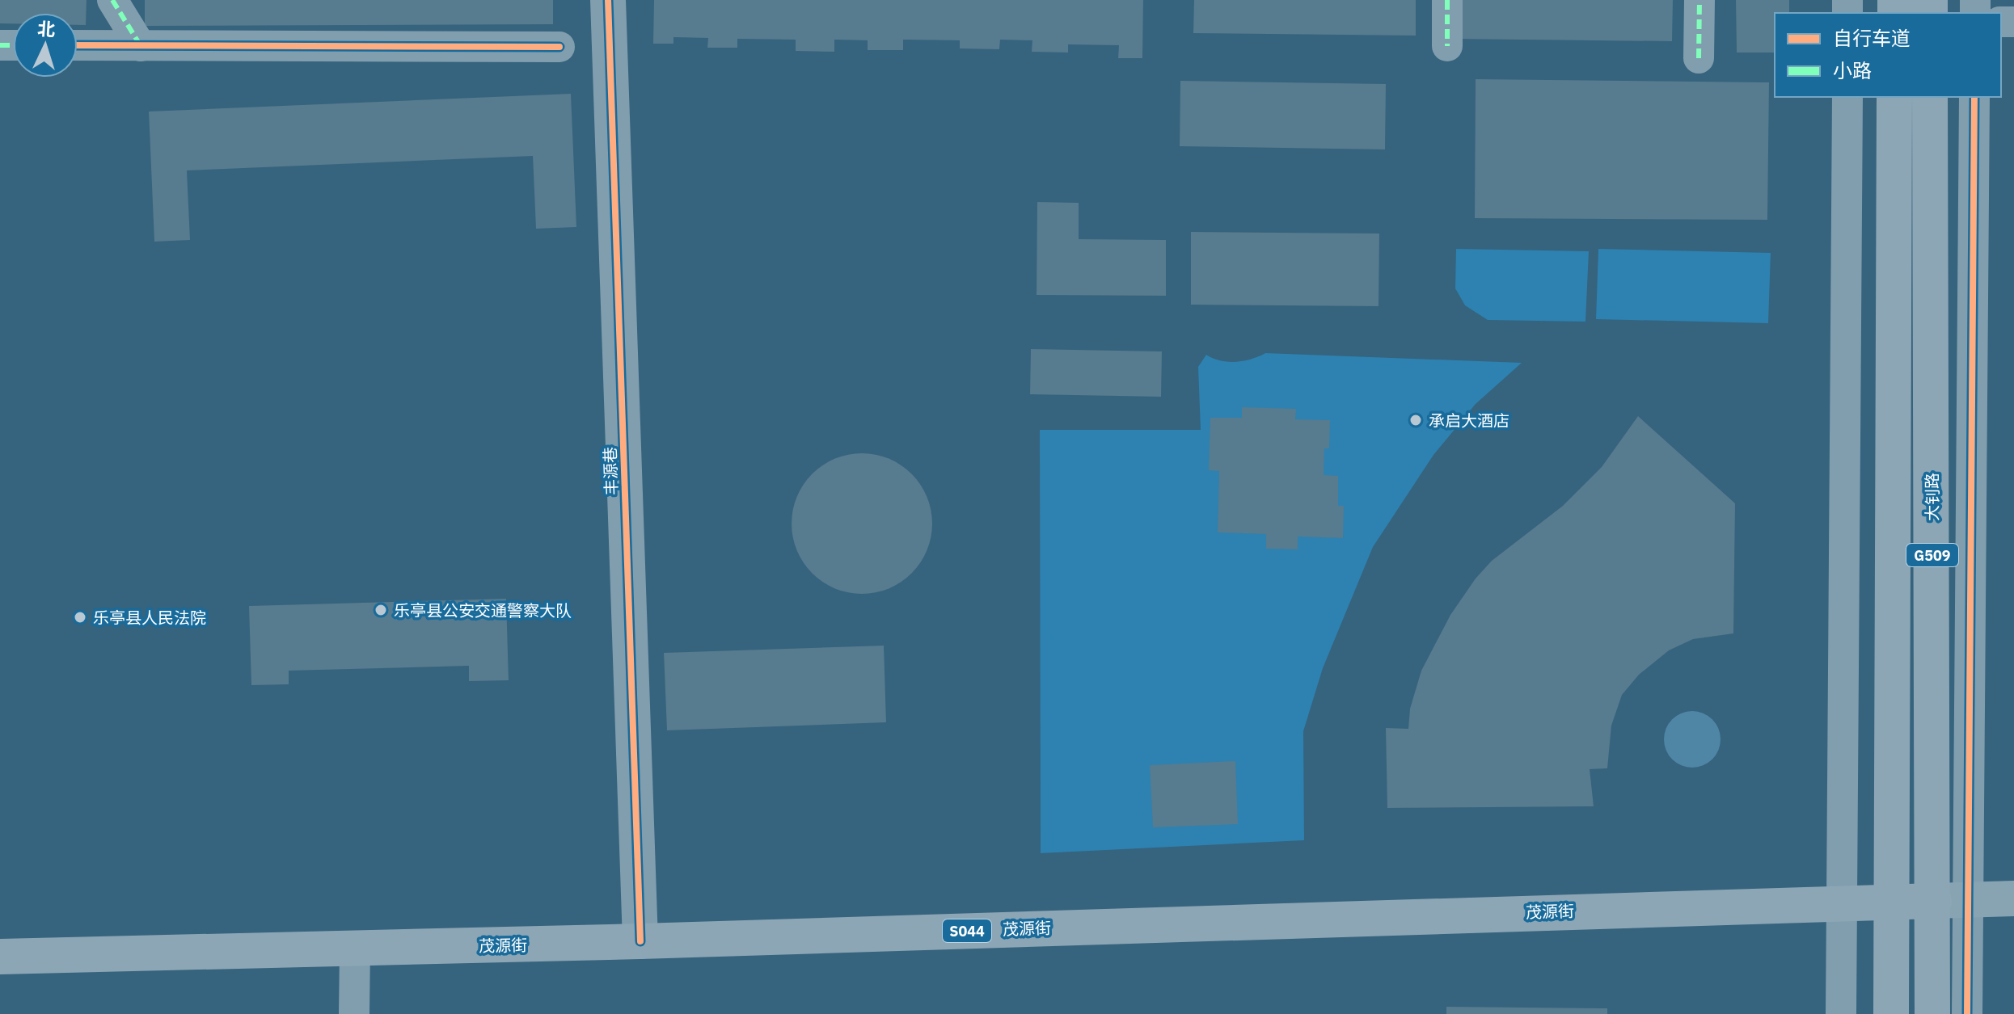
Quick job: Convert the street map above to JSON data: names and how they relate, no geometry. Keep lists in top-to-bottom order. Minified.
{"streets":{"highway":["大钊路","G509"],"main road":["茂源街","S044"],"street":["丰源巷"]},"crossings":[["丰源巷","茂源街"],["大钊路","茂源街"],["G509","茂源街"]],"places":["承启大酒店","乐亭县公安交通警察大队","乐亭县人民法院"],"legend":["自行车道","小路"],"north":"top"}
